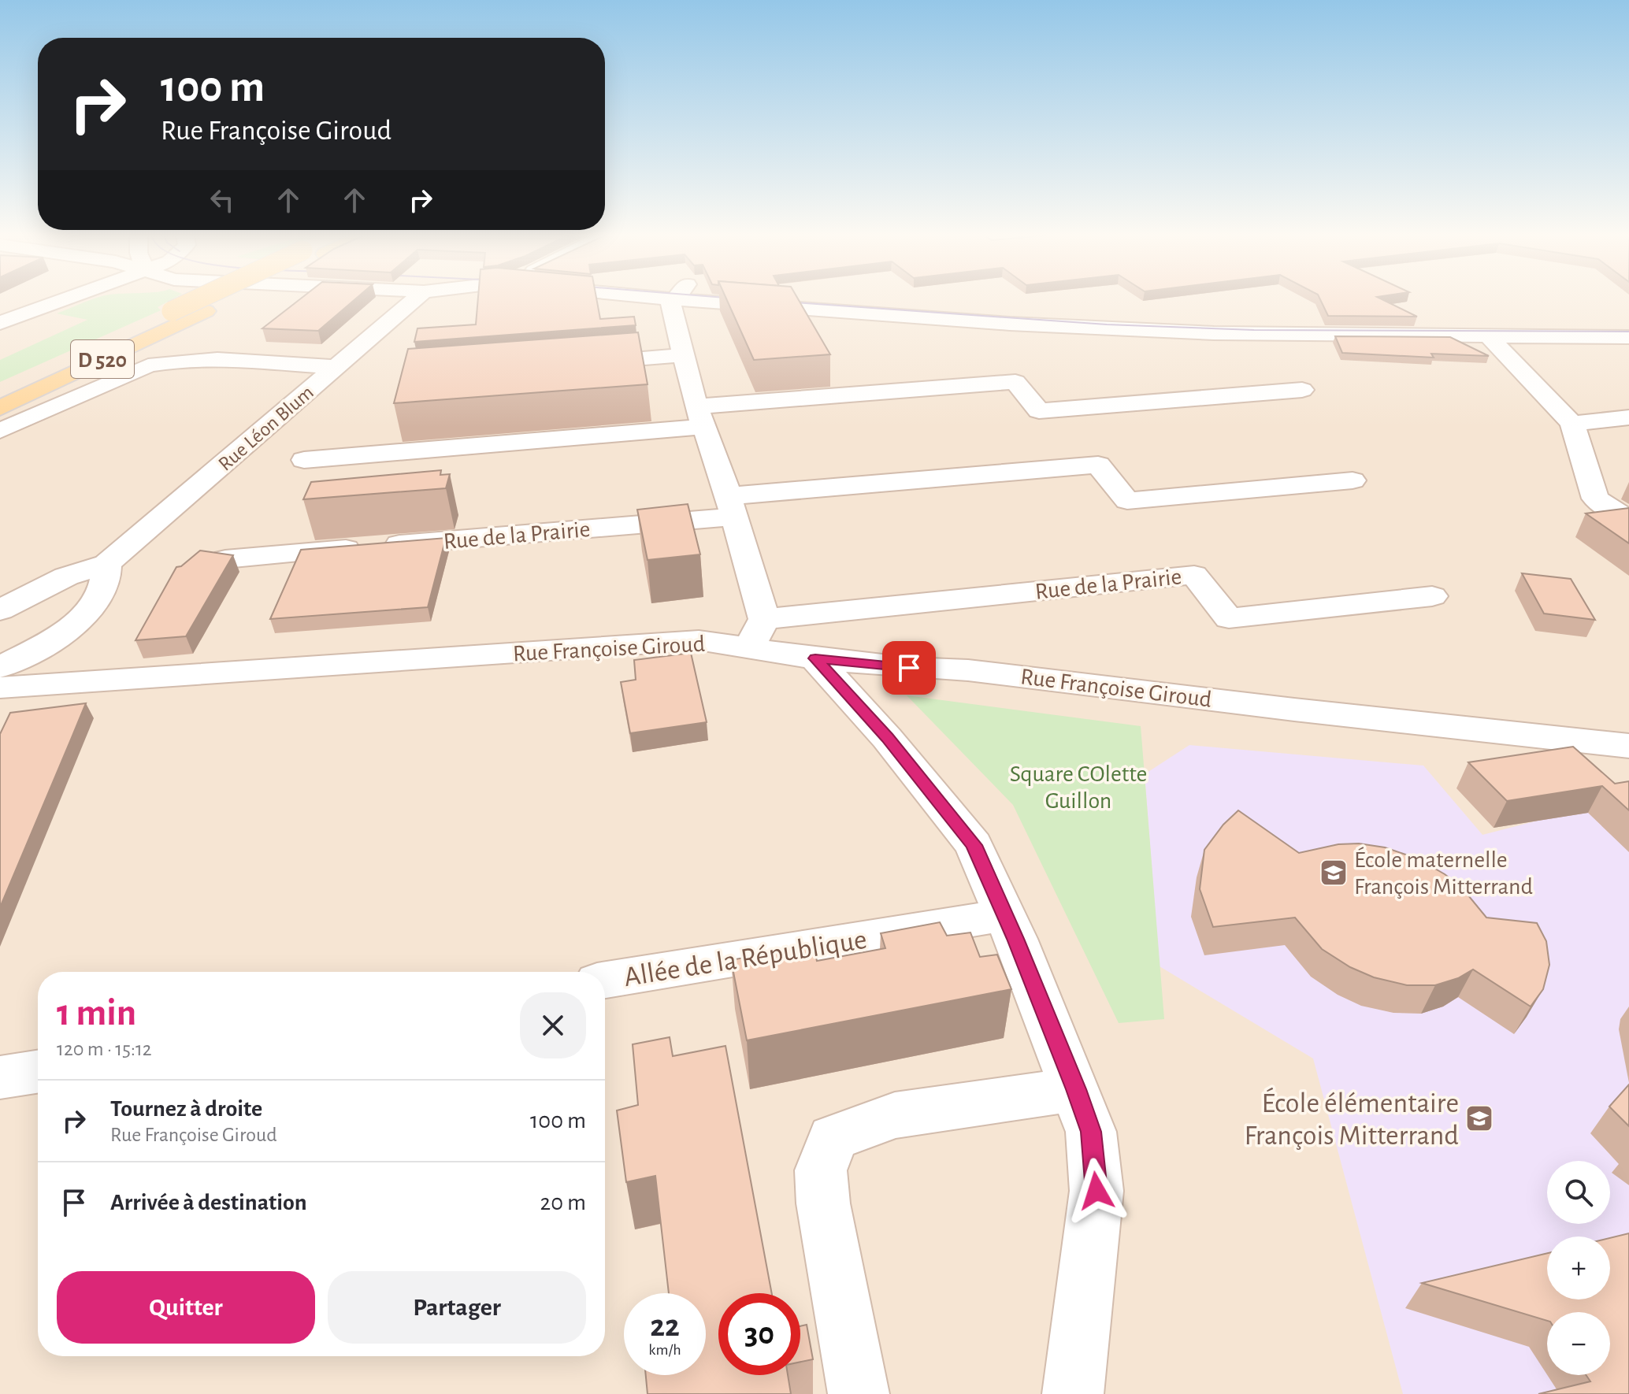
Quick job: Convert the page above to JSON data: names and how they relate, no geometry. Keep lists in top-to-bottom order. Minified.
{"streets":{"main road":["D 520"],"street":["Rue Léon Blum","Rue de la Prairie","Rue Françoise Giroud","Allée de la République"]},"crossings":[["Rue de la Prairie","Rue Françoise Giroud"]],"parks":["Square COlette Guillon"],"places":{"school or university":["École maternelle François Mitterrand","École élémentaire François Mitterrand"]},"page":{"turn":["100 m","Rue Françoise Giroud"],"heading":["1 min","120 m · 15:12"],"list":[{"name":"Tournez à droite","note":"Rue Françoise Giroud","value":"100 m"},{"name":"Arrivée à destination","value":"20 m"}],"map_buttons":["+","−"],"buttons":["Quitter","Partager"],"speed":"22 km/h","limit":"30"}}
